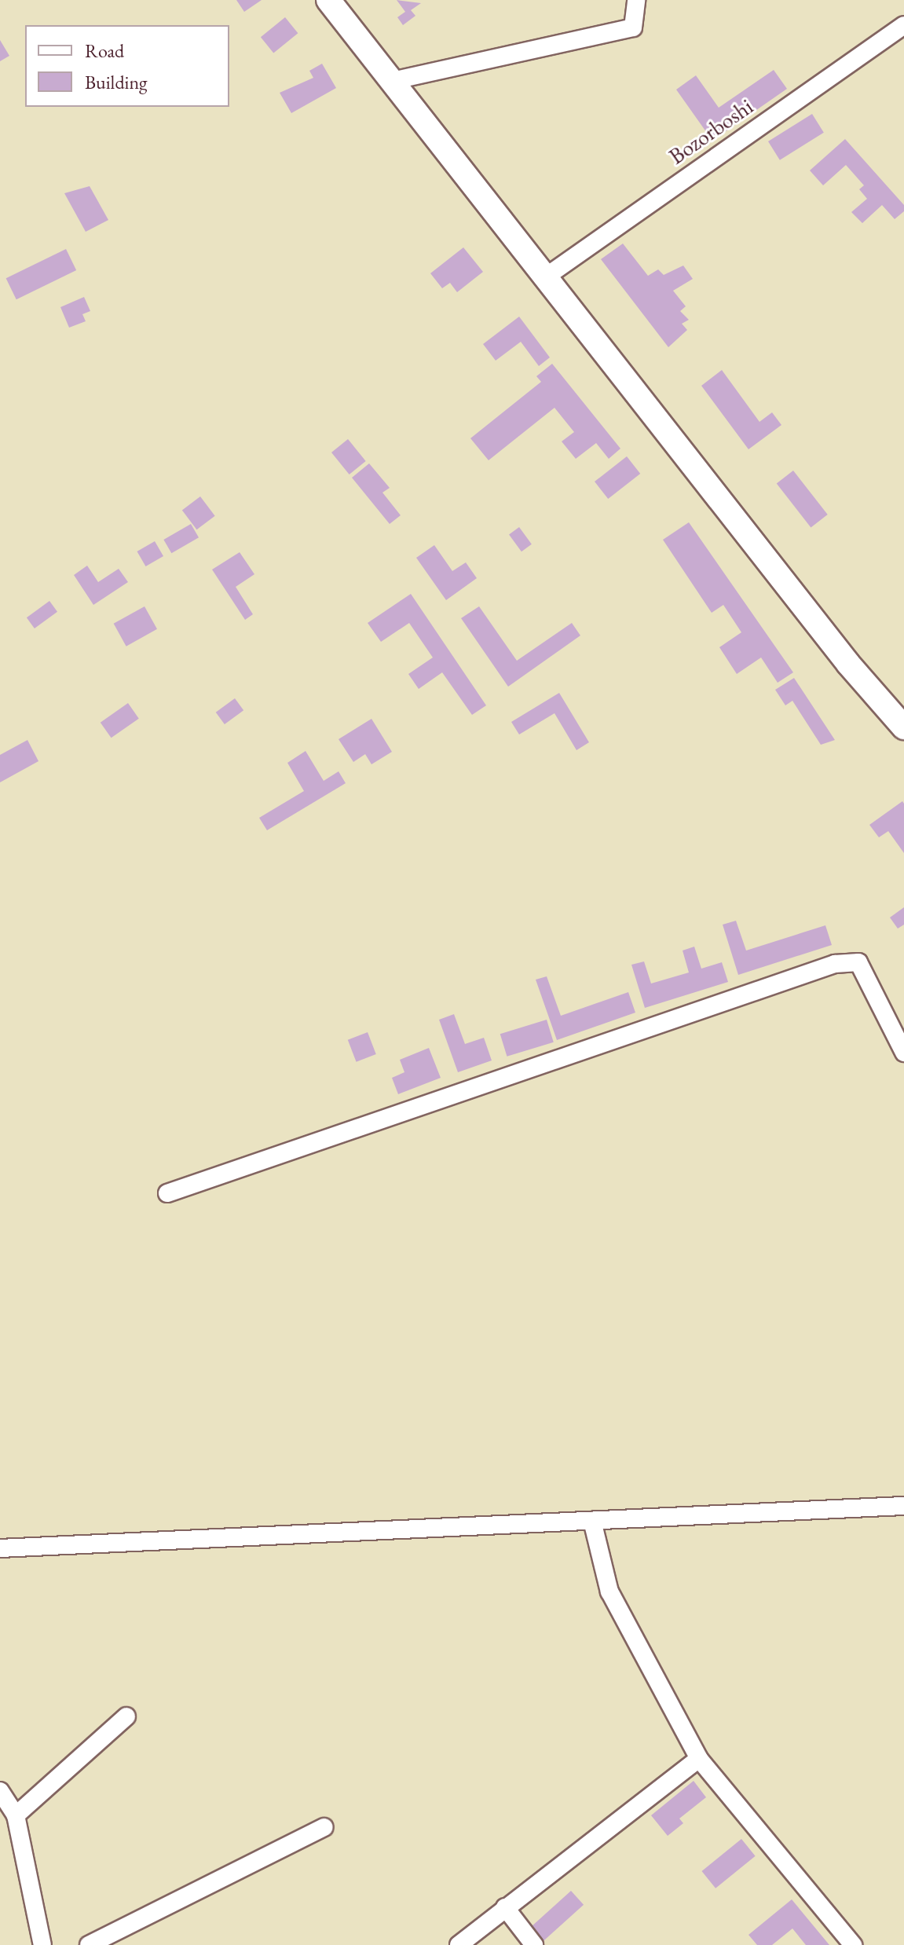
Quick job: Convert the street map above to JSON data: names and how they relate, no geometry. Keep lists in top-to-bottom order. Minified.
{"streets":{"street":["Bozorboshi"]},"legend":["Road","Building"]}
